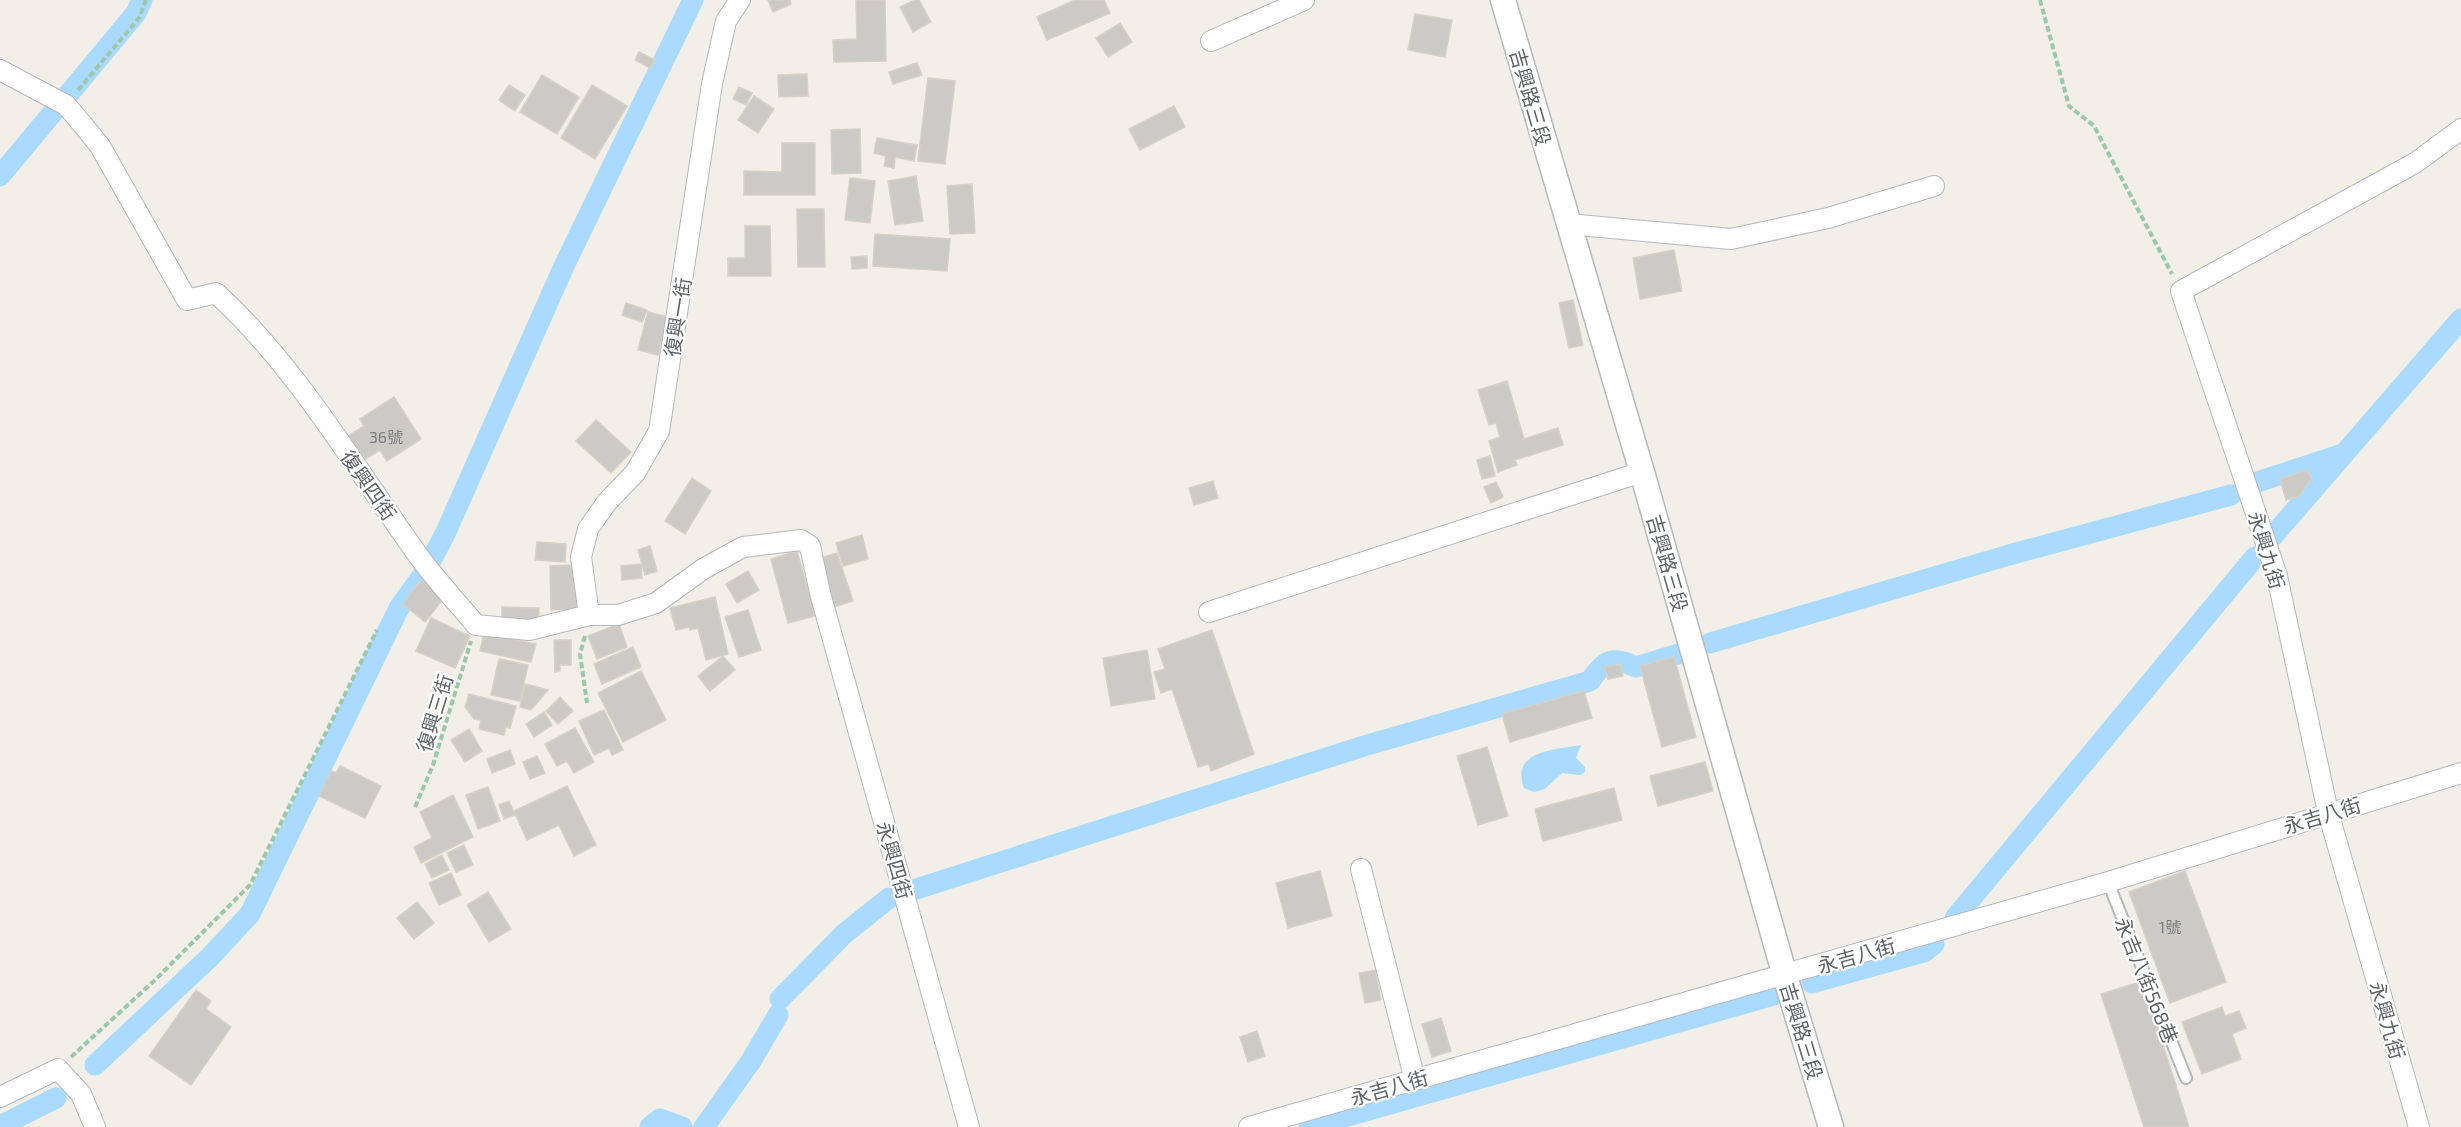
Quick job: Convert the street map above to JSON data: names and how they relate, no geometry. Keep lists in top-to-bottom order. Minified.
{"streets":{"street":["吉興路三段","復興一街","復興四街","永興九街","永吉八街","永興四街"],"lane":["永吉八街568巷"],"path":["復興三街"]},"crossings":[["吉興路三段","永吉八街"],["復興一街","永興四街"],["復興四街","復興三街"],["永興九街","永吉八街"],["永吉八街","永吉八街568巷"]],"house_numbers":["36號","1號"]}
